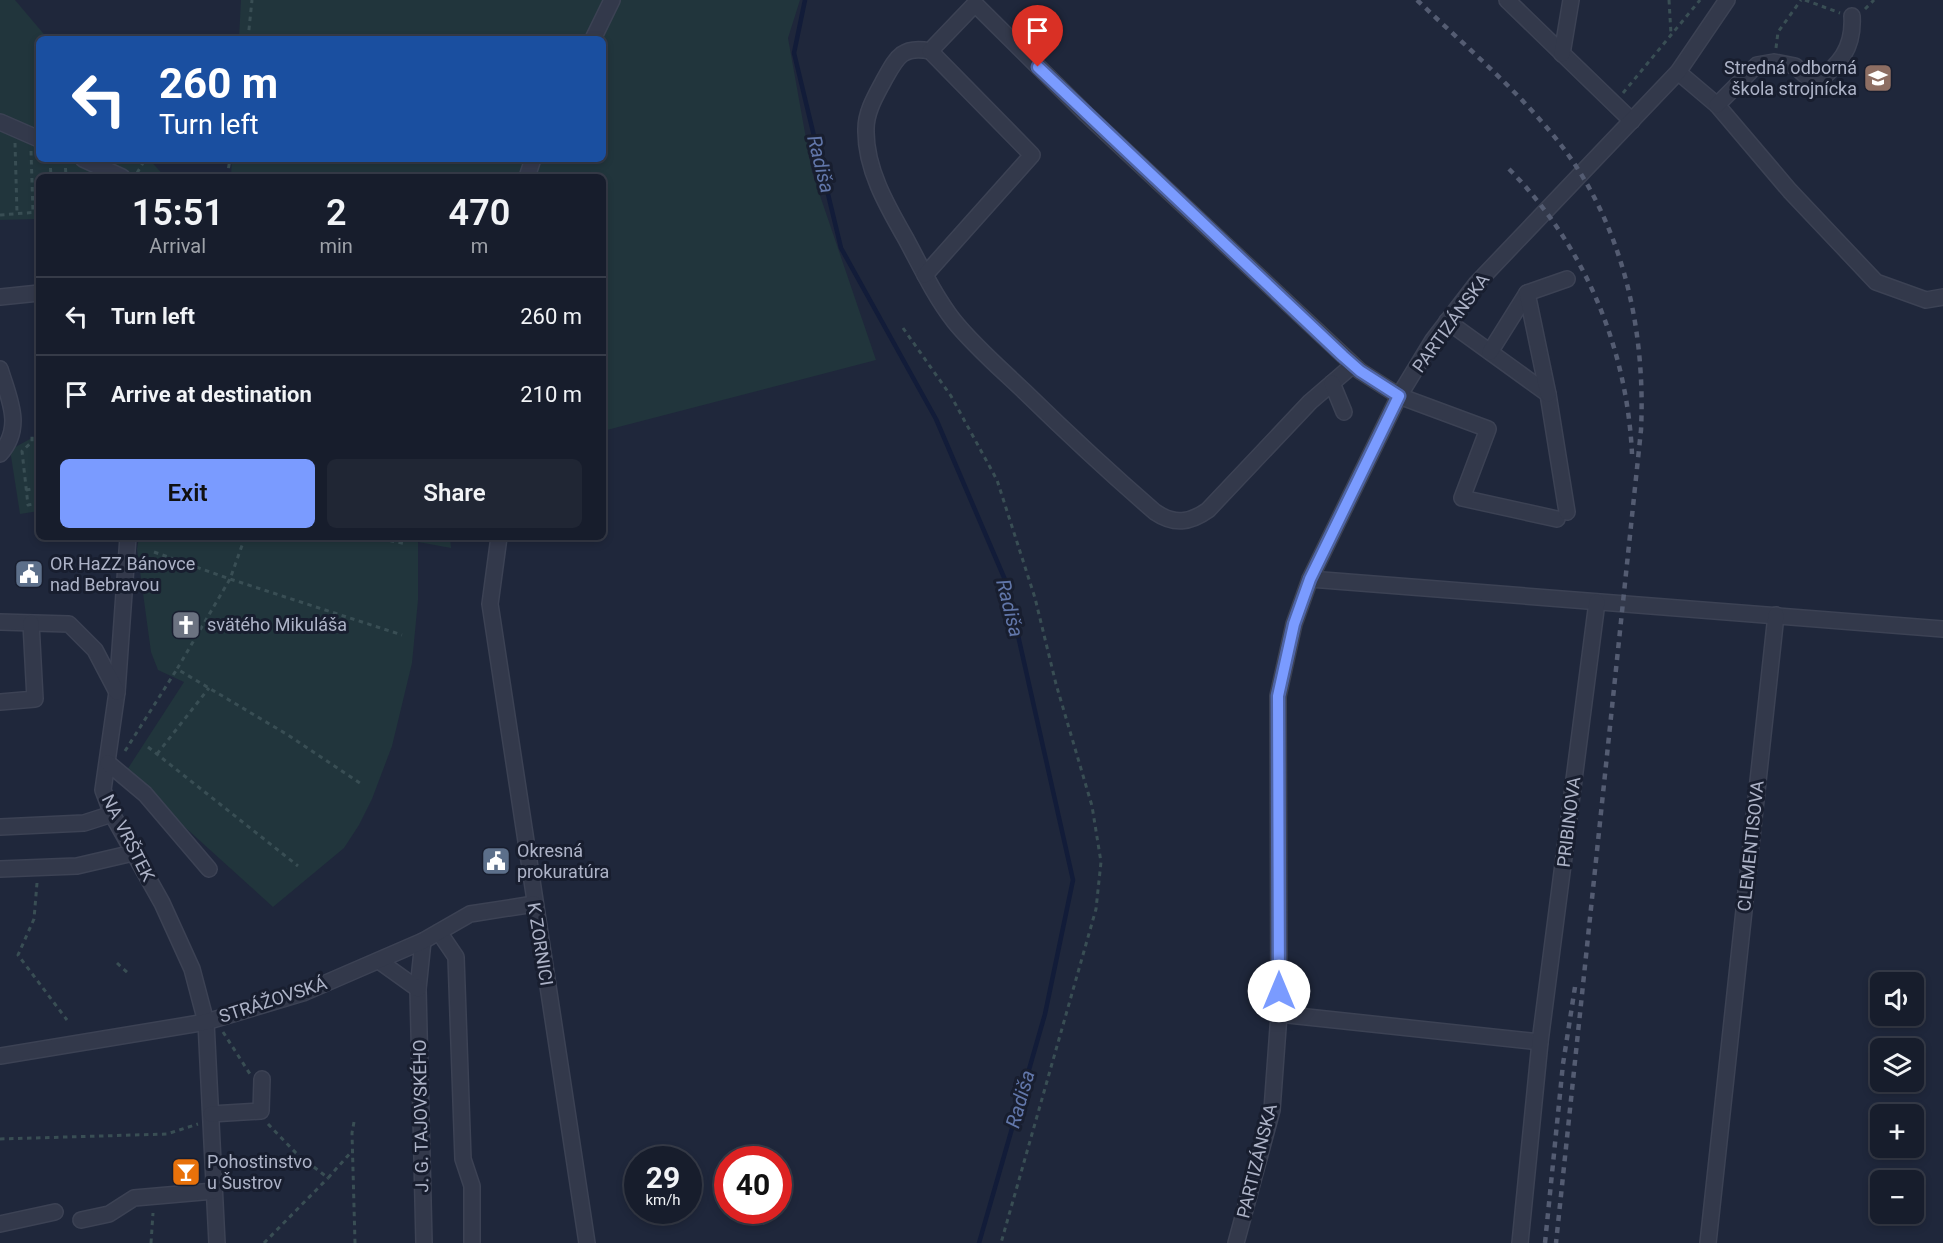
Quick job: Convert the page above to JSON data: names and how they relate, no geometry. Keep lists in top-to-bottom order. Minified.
{"streets":{"street":["PARTIZÁNSKA","PRIBINOVA","NA VRŠTEK","CLEMENTISOVA","K ZORNICI","STRÁŽOVSKÁ","J. G. TAJOVSKÉHO"]},"crossings":[["NA VRŠTEK","STRÁŽOVSKÁ"],["K ZORNICI","STRÁŽOVSKÁ"],["STRÁŽOVSKÁ","J. G. TAJOVSKÉHO"]],"water":["Radiša"],"places":{"school or university":["Stredná odborná škola strojnícka"],"public building":["OR HaZZ Bánovce nad Bebravou","Okresná prokuratúra"],"church":["svätého Mikuláša"],"bar":["Pohostinstvo u Šustrov"]},"page":{"turn":["260 m","Turn left"],"eta":["15:51","Arrival","2","min","470","m"],"list":[{"name":"Turn left","value":"260 m"},{"name":"Arrive at destination","value":"210 m"}],"buttons":["Exit","Share"],"map_buttons":["+","−"],"speed":"29 km/h","limit":"40"}}
